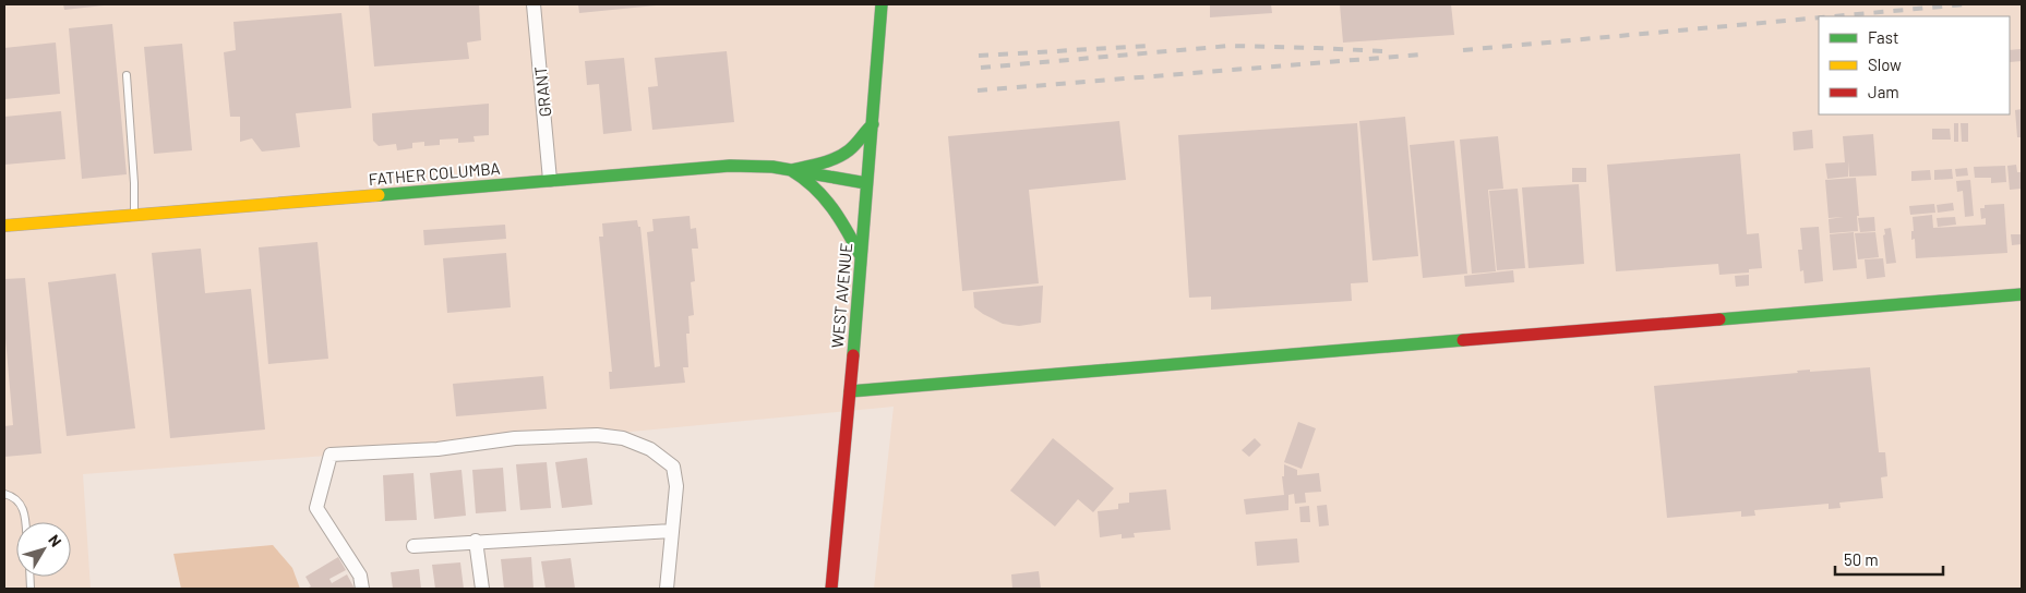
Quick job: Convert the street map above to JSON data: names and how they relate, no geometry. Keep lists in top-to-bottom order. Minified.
{"streets":{"street":["GRANT","FATHER COLUMBA","WEST AVENUE"]},"crossings":[["GRANT","FATHER COLUMBA"],["FATHER COLUMBA","WEST AVENUE"]],"legend":["Fast","Slow","Jam"],"scale_bar":"50 m","north":"top right"}
